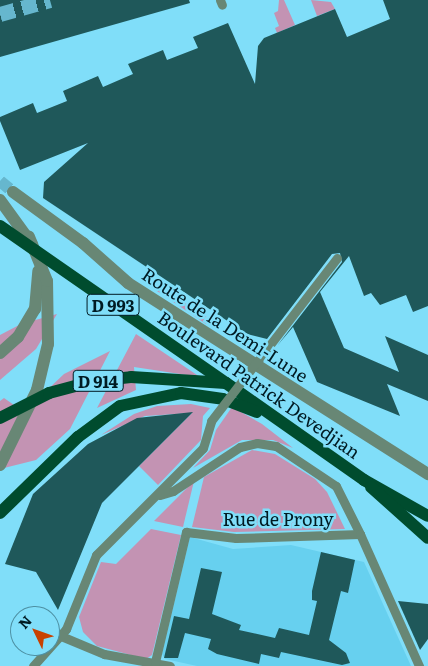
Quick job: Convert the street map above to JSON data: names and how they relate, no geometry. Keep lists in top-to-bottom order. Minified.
{"streets":{"main road":["D 993","D 914","Boulevard Patrick Devedjian"],"street":["Route de la Demi-Lune","Rue de Prony"]},"crossings":[["D 914","Boulevard Patrick Devedjian"]],"north":"top left"}
